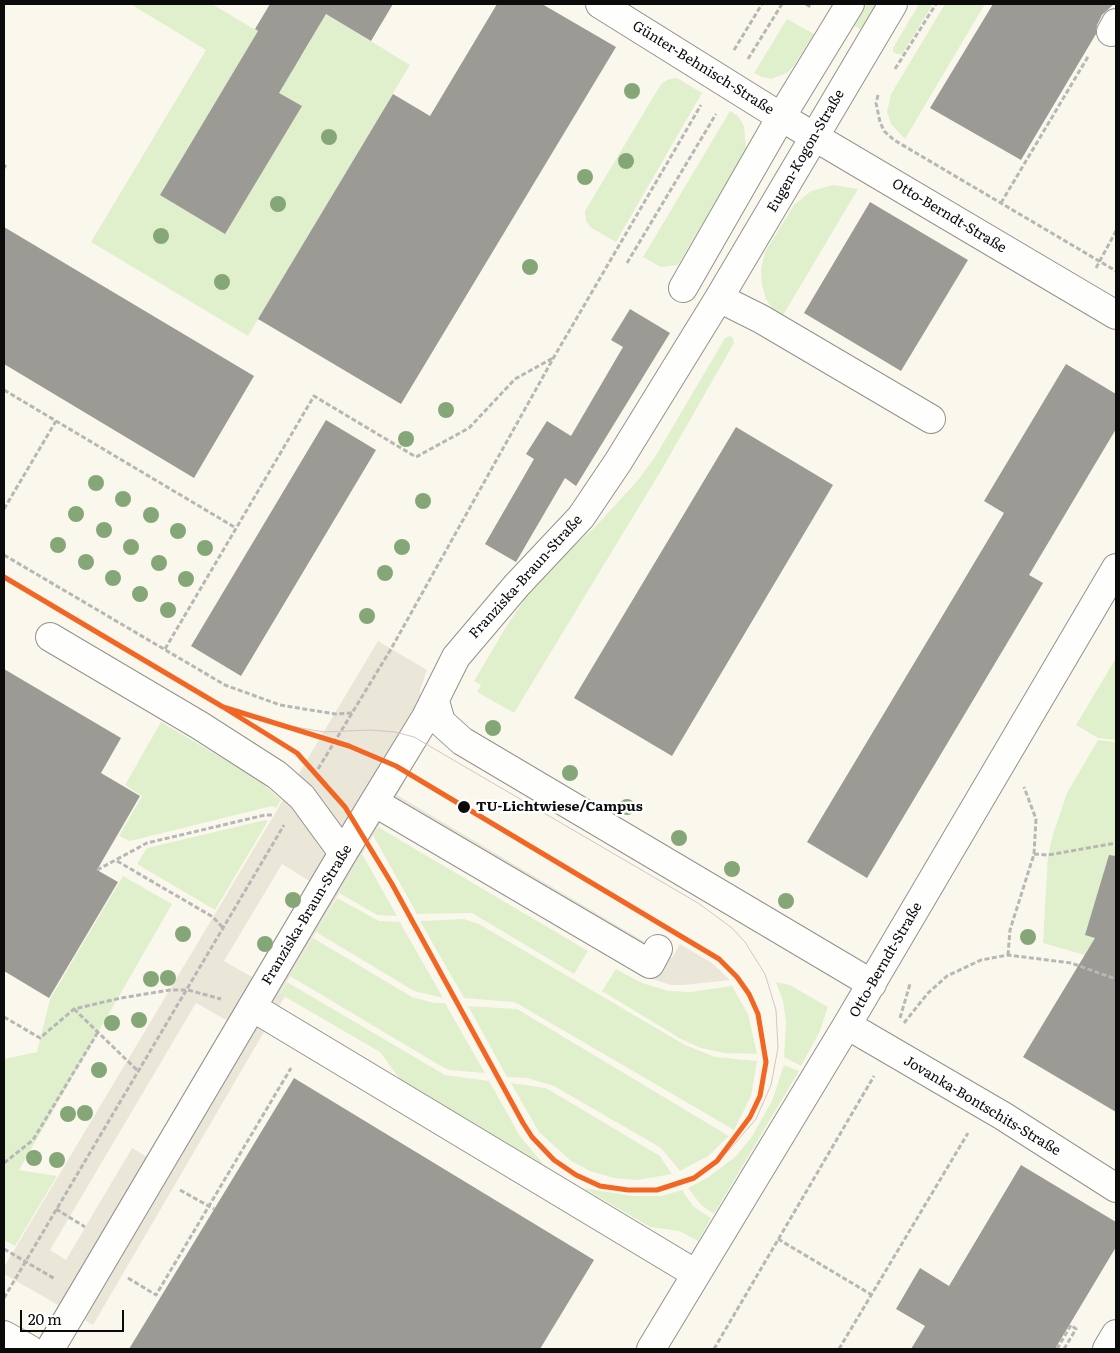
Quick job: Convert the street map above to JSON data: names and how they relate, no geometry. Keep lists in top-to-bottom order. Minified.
{"streets":{"street":["Günter-Behnisch-Straße","Eugen-Kogon-Straße","Otto-Berndt-Straße","Franziska-Braun-Straße","Jovanka-Bontschits-Straße"]},"crossings":[["Günter-Behnisch-Straße","Otto-Berndt-Straße"],["Eugen-Kogon-Straße","Otto-Berndt-Straße"],["Eugen-Kogon-Straße","Franziska-Braun-Straße"],["Otto-Berndt-Straße","Jovanka-Bontschits-Straße"]],"places":["TU-Lichtwiese/Campus"],"scale_bar":"20 m"}
